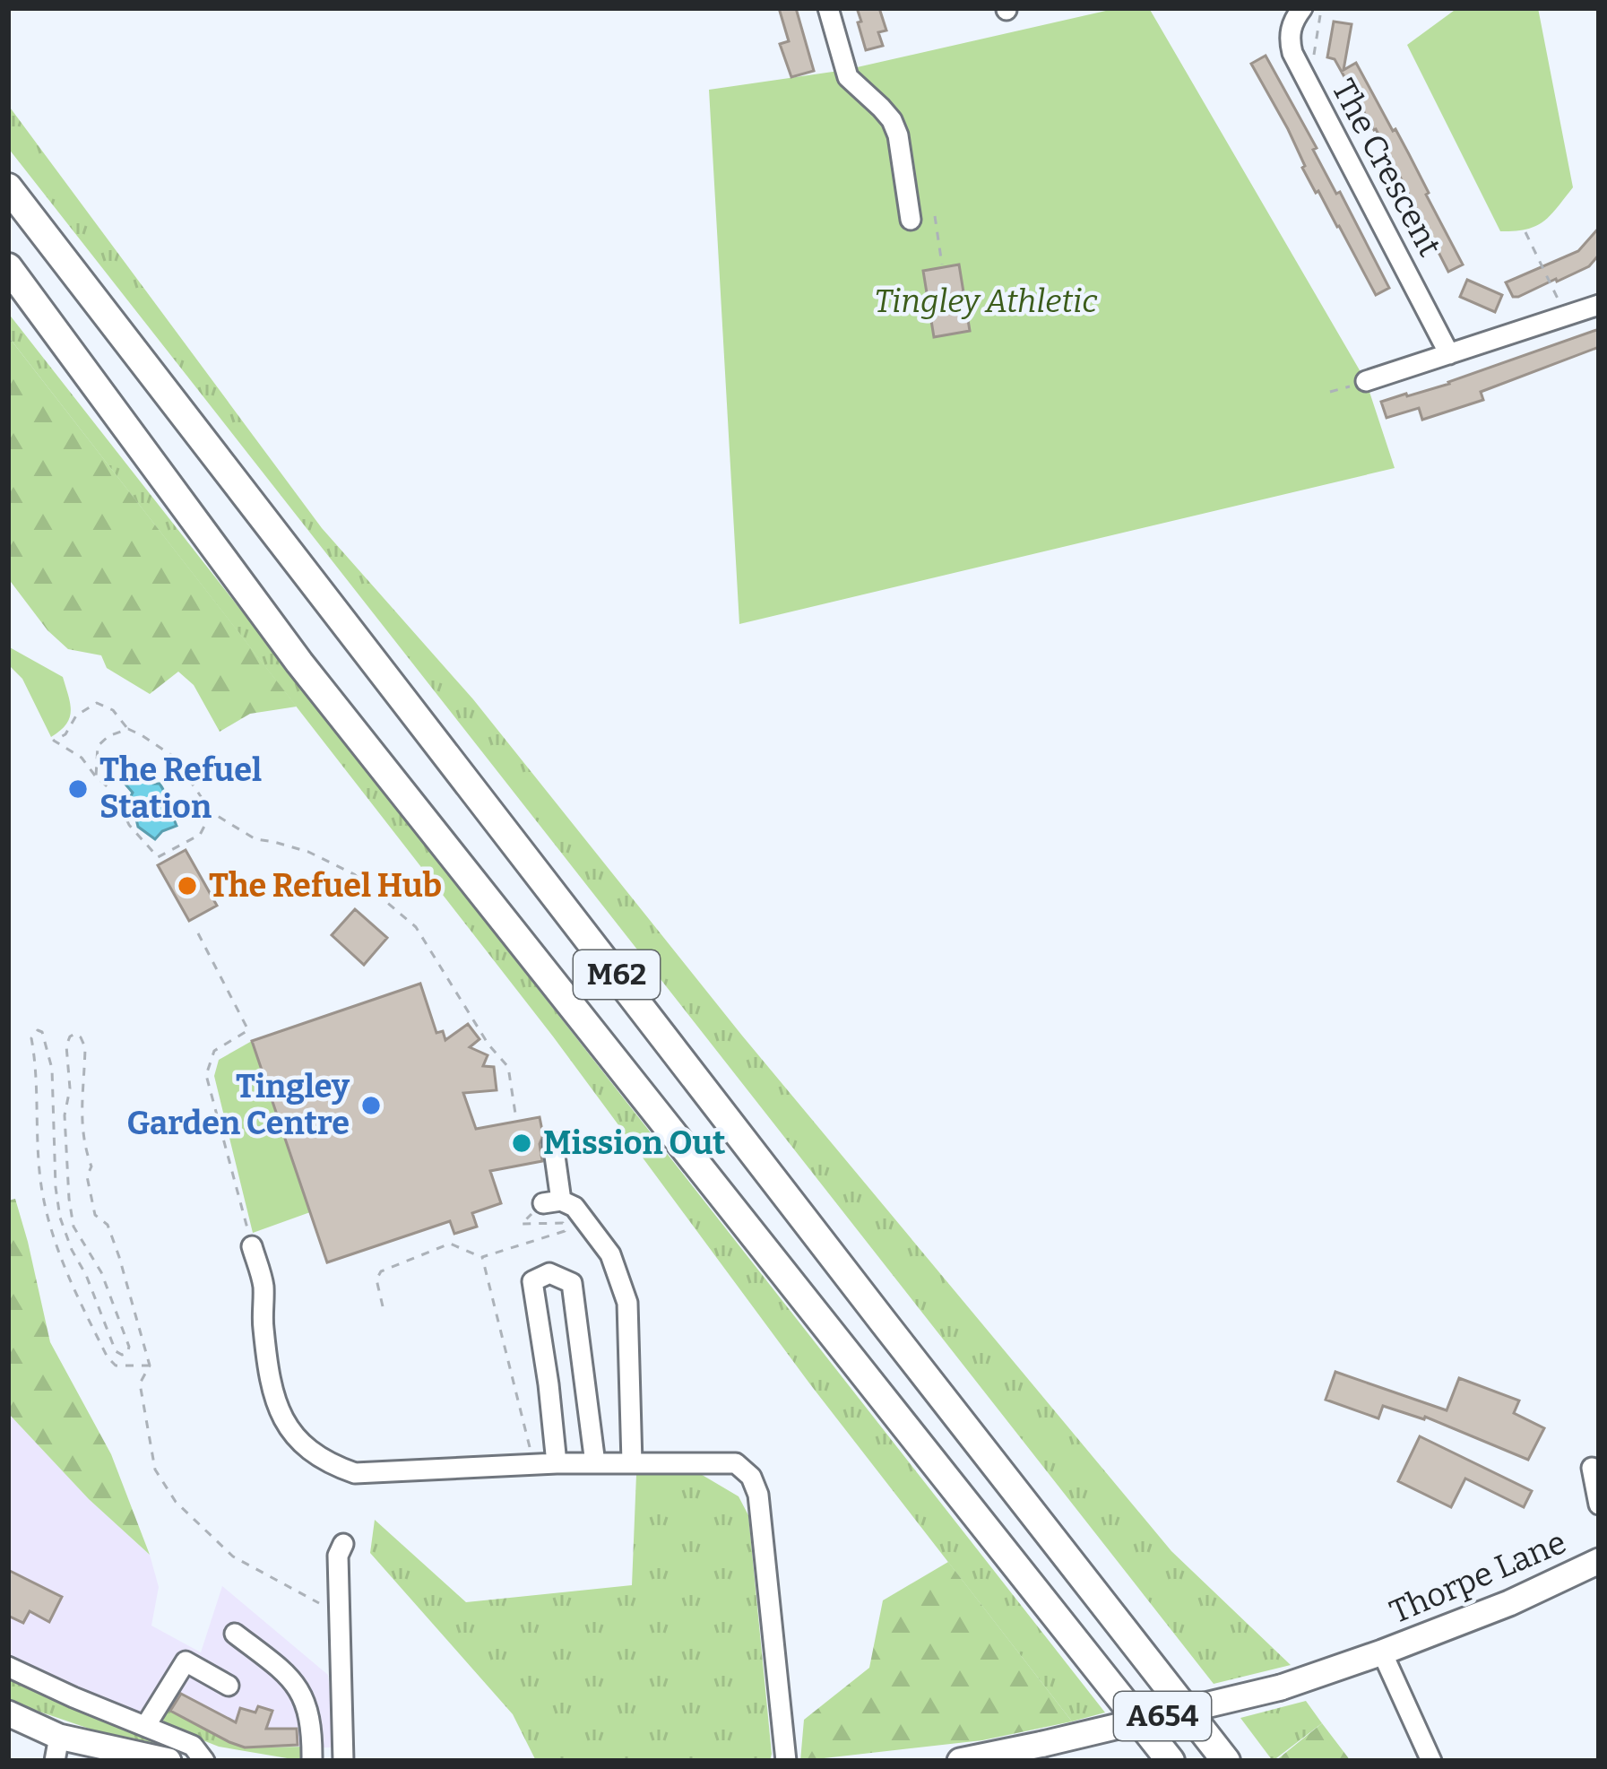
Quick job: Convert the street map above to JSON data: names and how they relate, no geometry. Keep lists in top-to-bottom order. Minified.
{"streets":{"highway":["M62"],"main road":["Thorpe Lane","A654"],"street":["The Crescent"]},"parks":["Tingley Athletic"],"places":["The Refuel Station","The Refuel Hub","Tingley Garden Centre","Mission Out"]}
